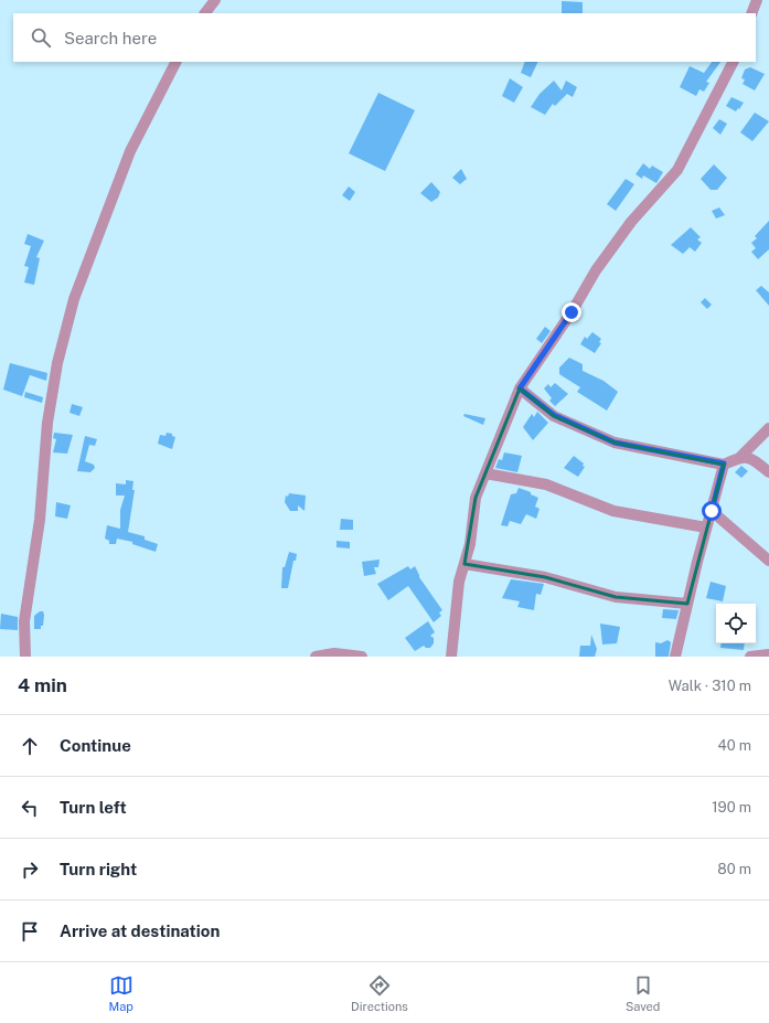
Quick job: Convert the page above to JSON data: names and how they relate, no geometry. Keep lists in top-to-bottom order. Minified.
{"page":{"search":"Search here","heading":["4 min","Walk · 310 m"],"list":[["Continue","40 m"],["Turn left","190 m"],["Turn right","80 m"],"Arrive at destination"],"nav":["Map","Directions","Saved"]}}
